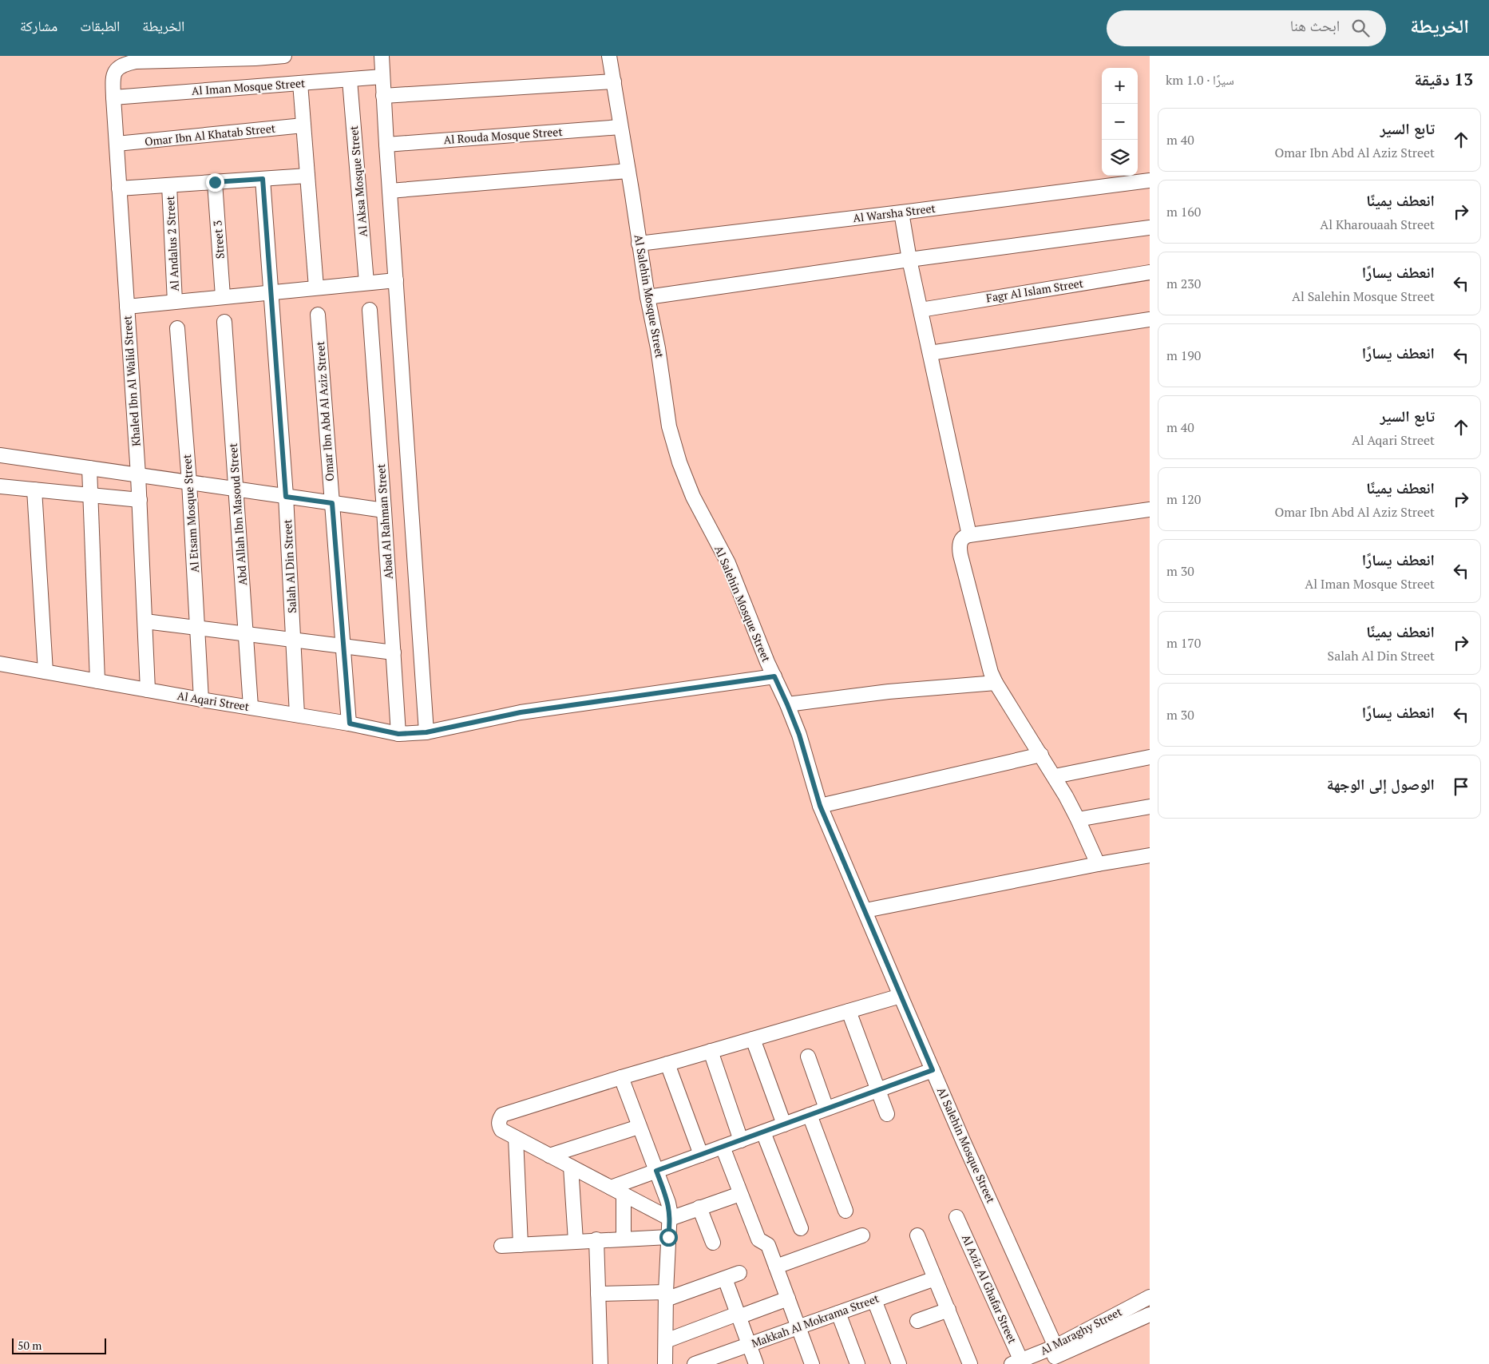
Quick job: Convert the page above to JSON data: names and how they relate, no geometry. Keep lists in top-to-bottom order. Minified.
{"streets":{"street":["Al Iman Mosque Street","Omar Ibn Al Khatab Street","Al Rouda Mosque Street","Al Aksa Mosque Street","Al Warsha Street","Street 3","Al Andalus 2 Street","Fagr Al Islam Street","Al Salehin Mosque Street","Khaled Ibn Al Walid Street","Omar Ibn Abd Al Aziz Street","Al Etsam Mosque Street","Abd Allah Ibn Masoud Street","Abad Al Rahman Street","Salah Al Din Street","Al Aqari Street","Al Aziz Al Ghafar Street","Makkah Al Mokrama Street","Al Maraghy Street"]},"crossings":[["Al Iman Mosque Street","Al Aksa Mosque Street"],["Al Iman Mosque Street","Khaled Ibn Al Walid Street"],["Omar Ibn Al Khatab Street","Khaled Ibn Al Walid Street"],["Al Rouda Mosque Street","Al Salehin Mosque Street"],["Al Warsha Street","Al Salehin Mosque Street"],["Al Salehin Mosque Street","Al Aqari Street"],["Al Salehin Mosque Street","Al Maraghy Street"],["Khaled Ibn Al Walid Street","Al Aqari Street"],["Omar Ibn Abd Al Aziz Street","Al Aqari Street"],["Al Etsam Mosque Street","Al Aqari Street"],["Abd Allah Ibn Masoud Street","Al Aqari Street"],["Abad Al Rahman Street","Al Aqari Street"],["Salah Al Din Street","Al Aqari Street"],["Al Aziz Al Ghafar Street","Al Maraghy Street"]],"scale_bar":"50 m","page":{"header":"الخريطة","search":"ابحث هنا","nav":["الخريطة","الطبقات","مشاركة"],"heading":["13 دقيقة","سيرًا · 1.0 km"],"map_buttons":["+","−"],"list":[["تابع السير","Omar Ibn Abd Al Aziz Street","40 m"],["انعطف يمينًا","Al Kharouaah Street","160 m"],["انعطف يسارًا","Al Salehin Mosque Street","230 m"],["انعطف يسارًا","190 m"],["تابع السير","Al Aqari Street","40 m"],["انعطف يمينًا","Omar Ibn Abd Al Aziz Street","120 m"],["انعطف يسارًا","Al Iman Mosque Street","30 m"],["انعطف يمينًا","Salah Al Din Street","170 m"],["انعطف يسارًا","30 m"],"الوصول إلى الوجهة"],"scale":"50 m"}}
